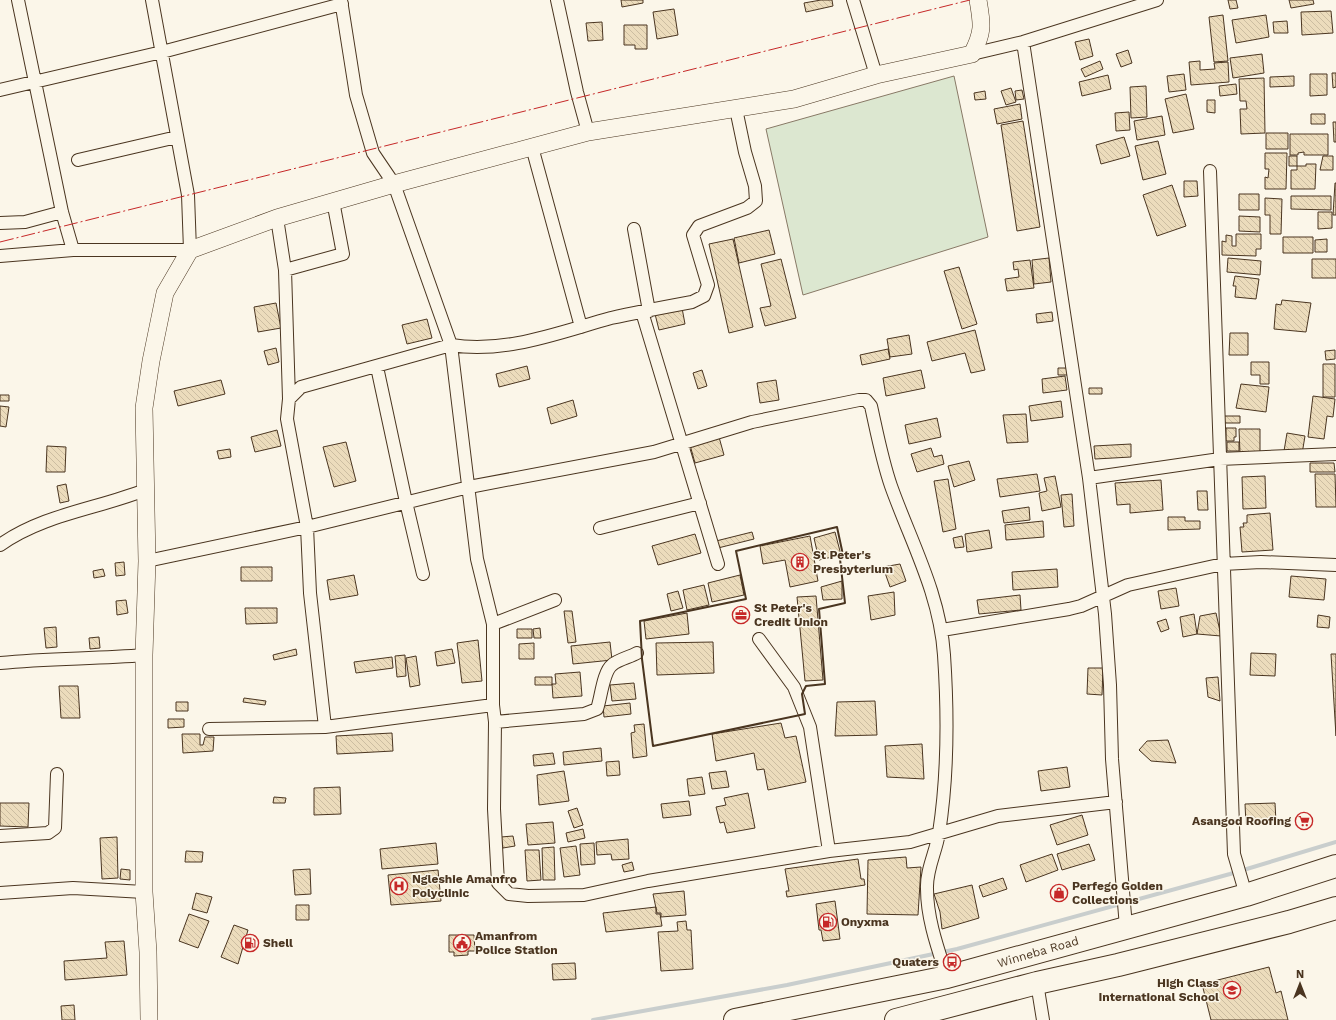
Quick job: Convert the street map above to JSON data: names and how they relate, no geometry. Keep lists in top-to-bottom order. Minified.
{"streets":{"highway":["Winneba Road"]},"places":{"building":["St Peter's Presbyterium"],"office":["St Peter's Credit Union"],"supermarket":["Asangod Roofing"],"hospital":["Ngleshie Amanfro Polyclinic"],"shop":["Perfego Golden Collections"],"fuel station":["Onyxma","Shell"],"public building":["Amanfrom Police Station"],"bus stop":["Quaters"],"school or university":["High Class International School"]},"north":"top"}
